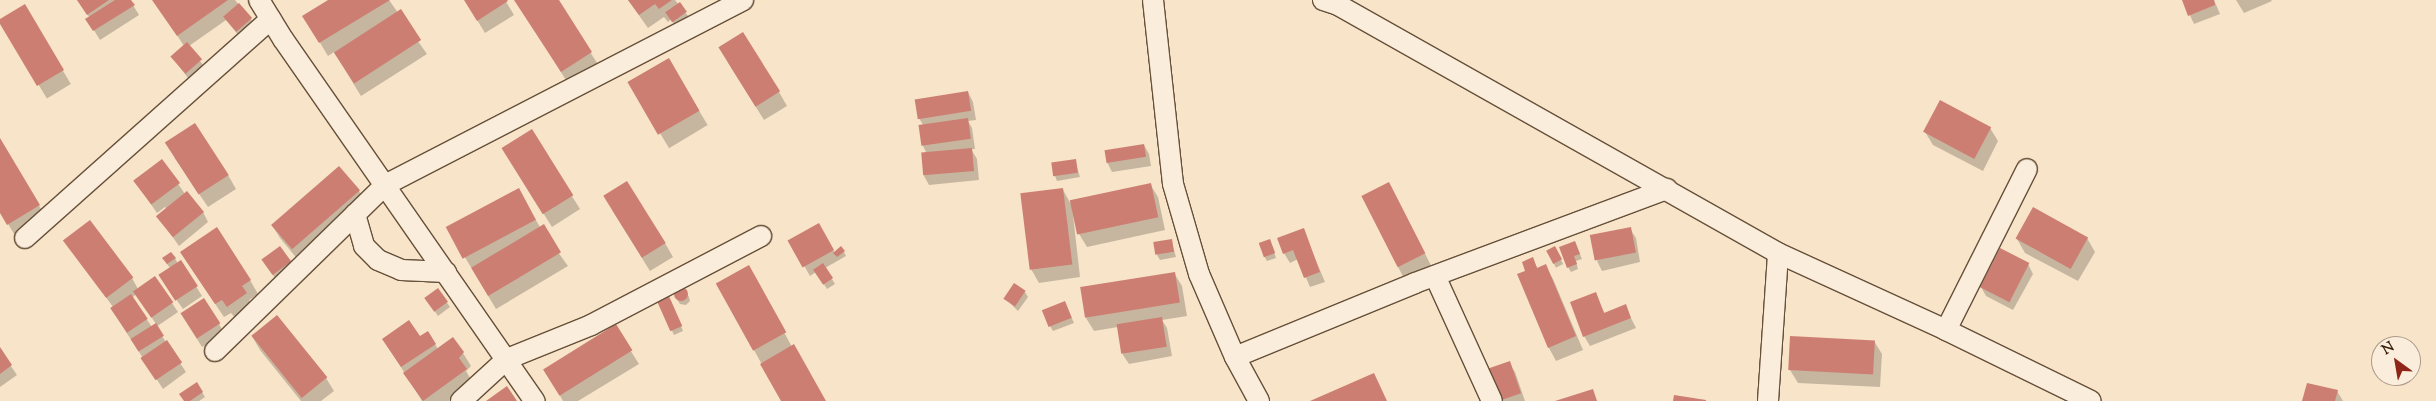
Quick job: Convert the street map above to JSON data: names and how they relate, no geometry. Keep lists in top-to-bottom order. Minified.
{"north":"top left"}
